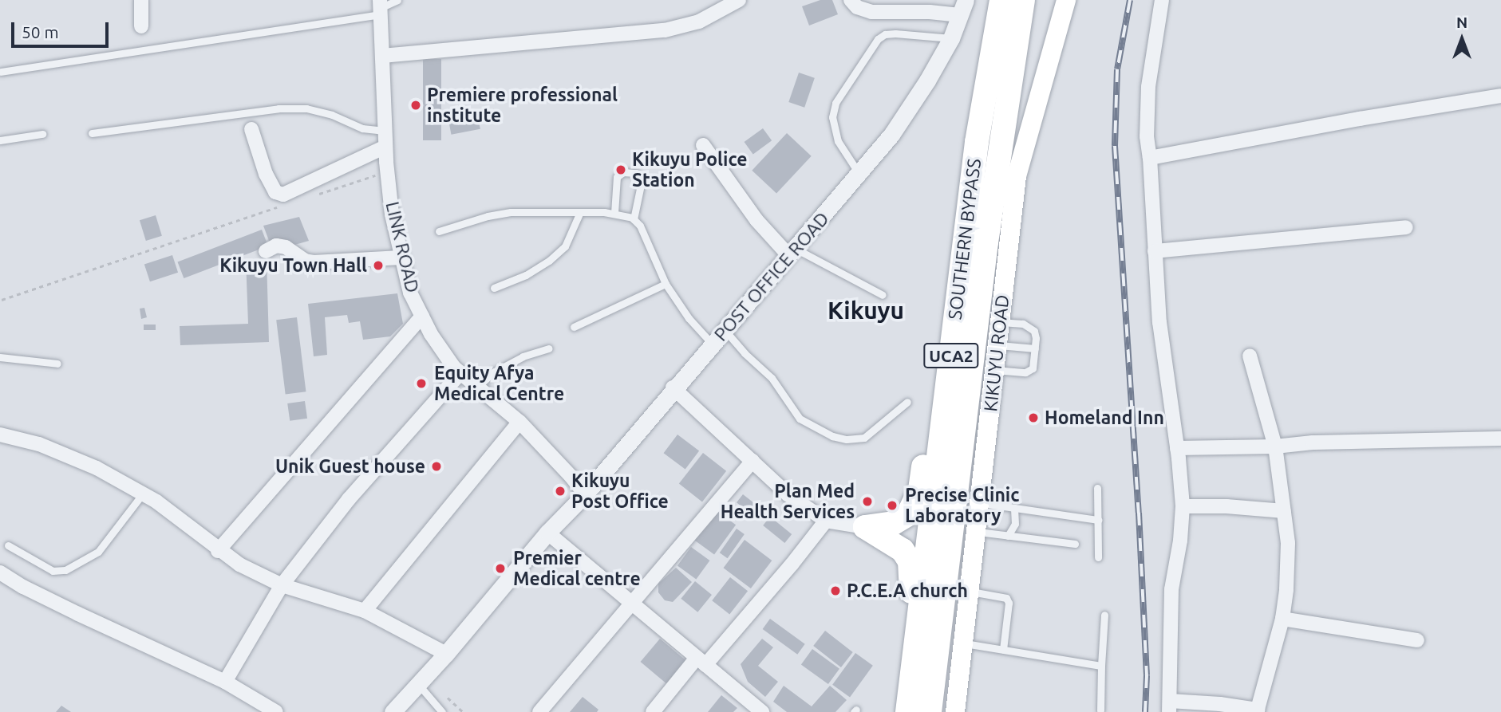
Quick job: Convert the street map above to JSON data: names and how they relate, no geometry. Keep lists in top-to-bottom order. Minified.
{"streets":{"highway":["SOUTHERN BYPASS","UCA2"],"main road":["KIKUYU ROAD"],"street":["LINK ROAD","POST OFFICE ROAD"]},"crossings":[["LINK ROAD","POST OFFICE ROAD"]],"districts":["Kikuyu"],"places":["Premiere professional institute","Kikuyu Police Station","Kikuyu Town Hall","Equity Afya Medical Centre","Homeland Inn","Unik Guest house","Kikuyu Post Office","Plan Med Health Services","Precise Clinic Laboratory","Premier Medical centre","P.C.E.A church"],"scale_bar":"50 m","north":"top"}
